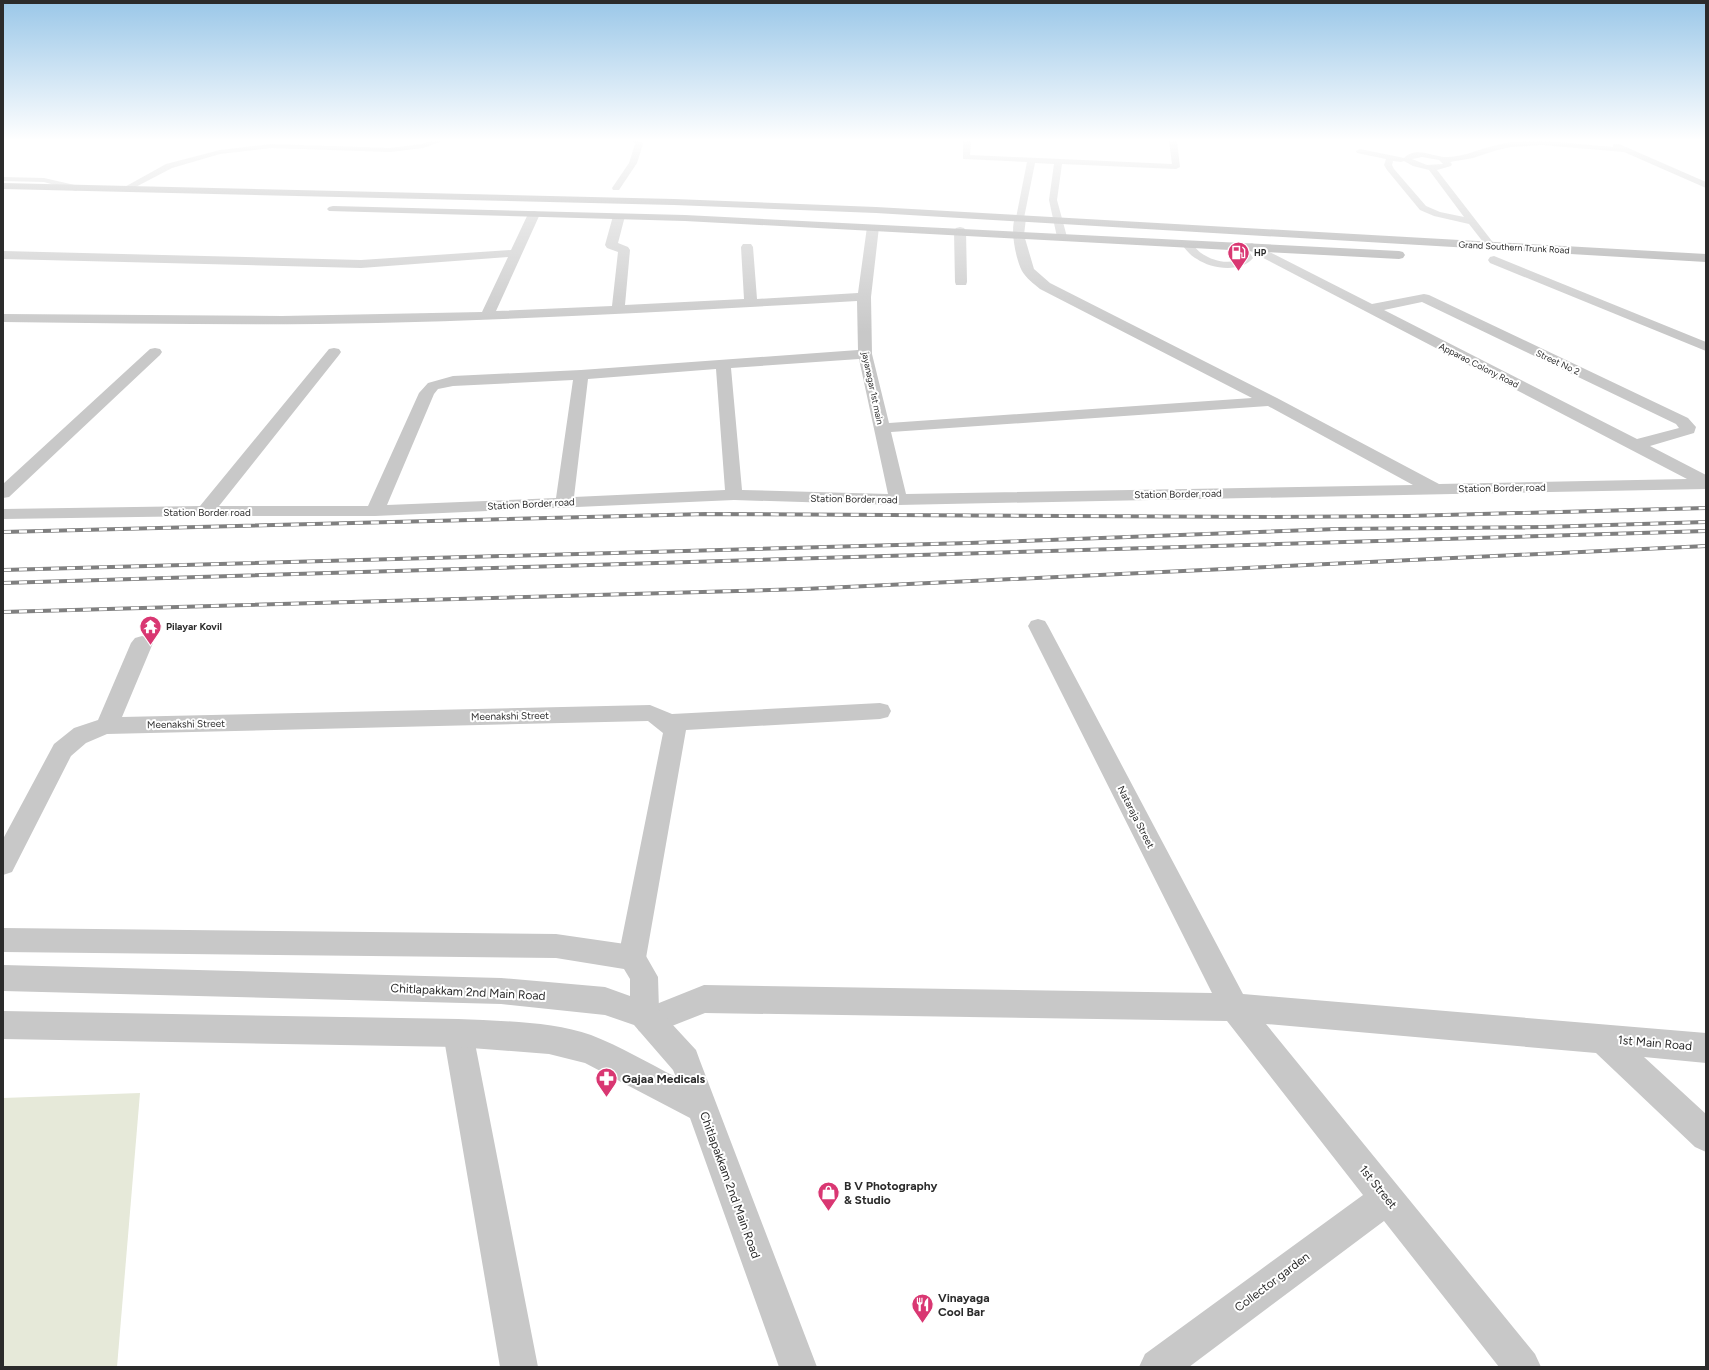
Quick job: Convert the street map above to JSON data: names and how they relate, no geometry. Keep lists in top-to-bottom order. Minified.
{"streets":{"main road":["Grand Southern Trunk Road"],"street":["Street No 2","Apparao Colony Road","jayanagar 1st main","Station Border road","Meenakshi Street","Nataraja Street","Chitlapakkam 2nd Main Road","1st Main Road","1st Street","Collector garden"]},"crossings":[["Street No 2","Apparao Colony Road"],["Apparao Colony Road","Station Border road"],["jayanagar 1st main","Station Border road"],["Nataraja Street","1st Main Road"],["Nataraja Street","1st Street"],["Chitlapakkam 2nd Main Road","1st Main Road"],["1st Main Road","1st Street"],["1st Street","Collector garden"]],"places":{"fuel station":["HP"],"temple":["Pilayar Kovil"],"pharmacy":["Gajaa Medicals"],"shop":["B V Photography & Studio"],"restaurant":["Vinayaga Cool Bar"]}}
